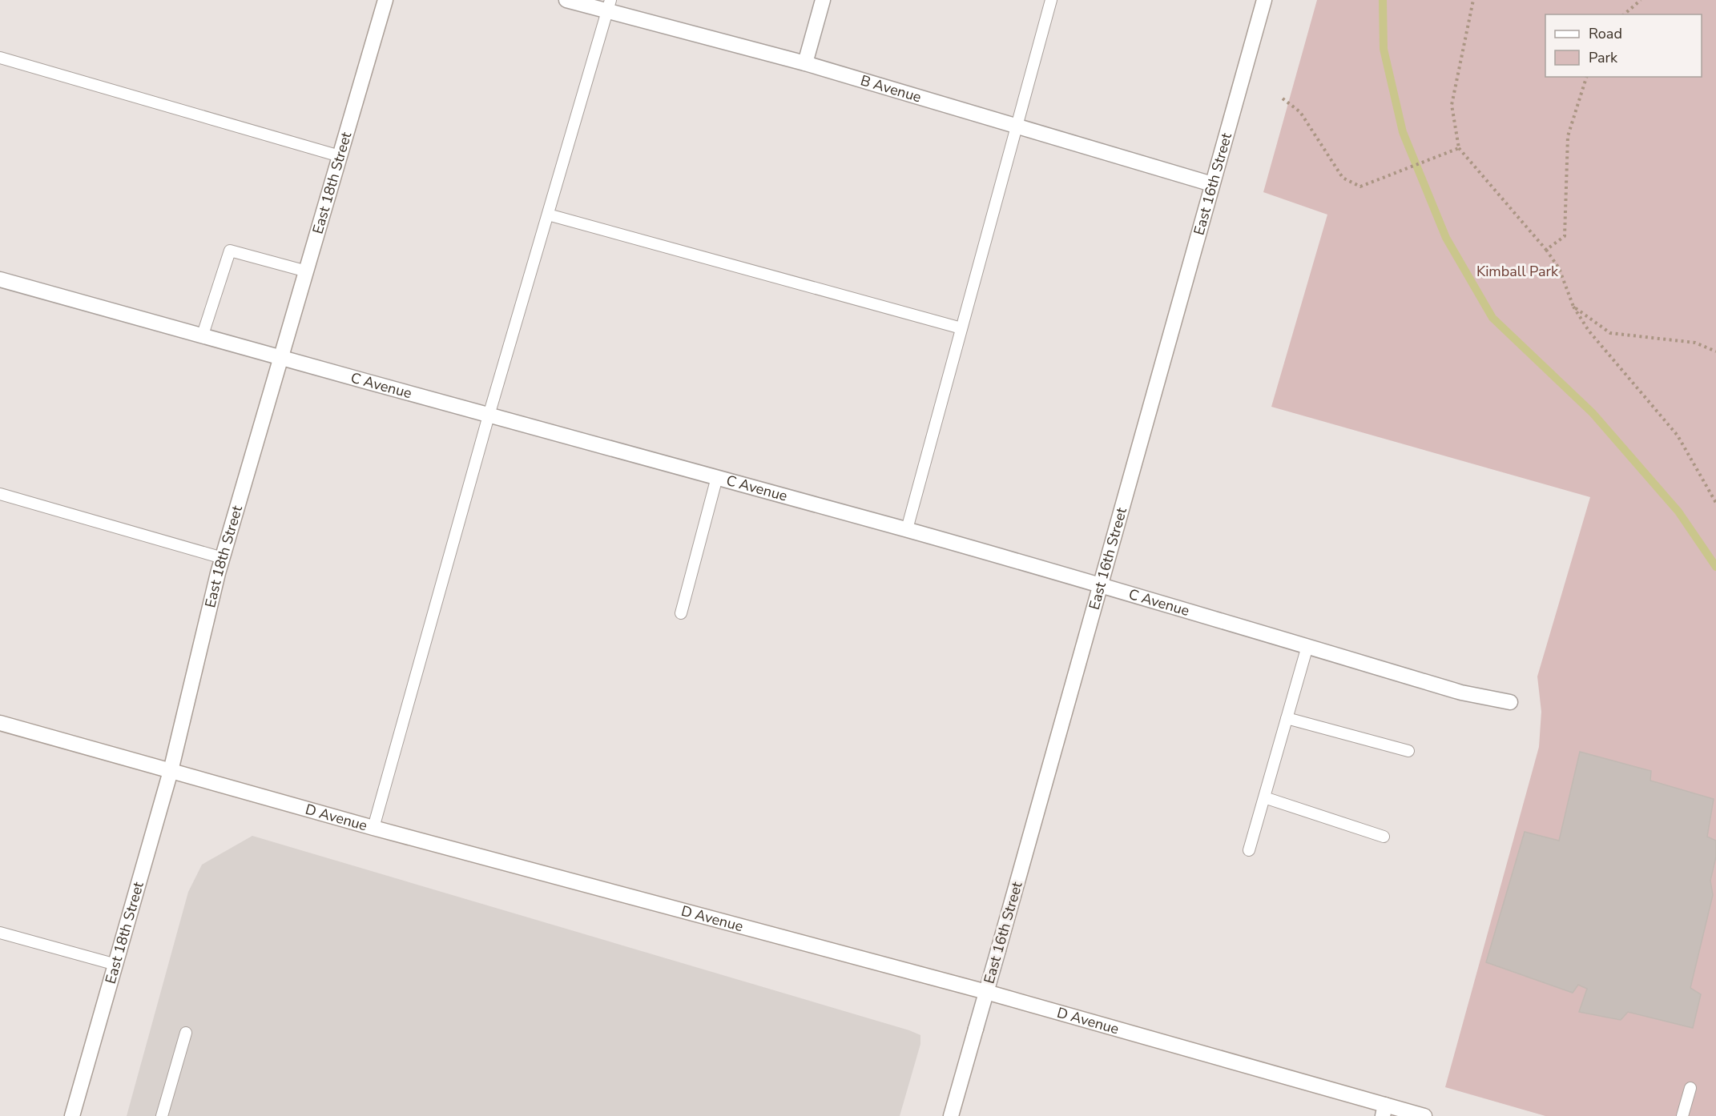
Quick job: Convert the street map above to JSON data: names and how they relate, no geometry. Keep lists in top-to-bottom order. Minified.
{"streets":{"street":["B Avenue","East 18th Street","East 16th Street","C Avenue","D Avenue"]},"crossings":[["B Avenue","East 16th Street"],["East 18th Street","C Avenue"],["East 18th Street","D Avenue"],["East 16th Street","C Avenue"],["East 16th Street","D Avenue"]],"parks":["Kimball Park"],"legend":["Road","Park"]}
